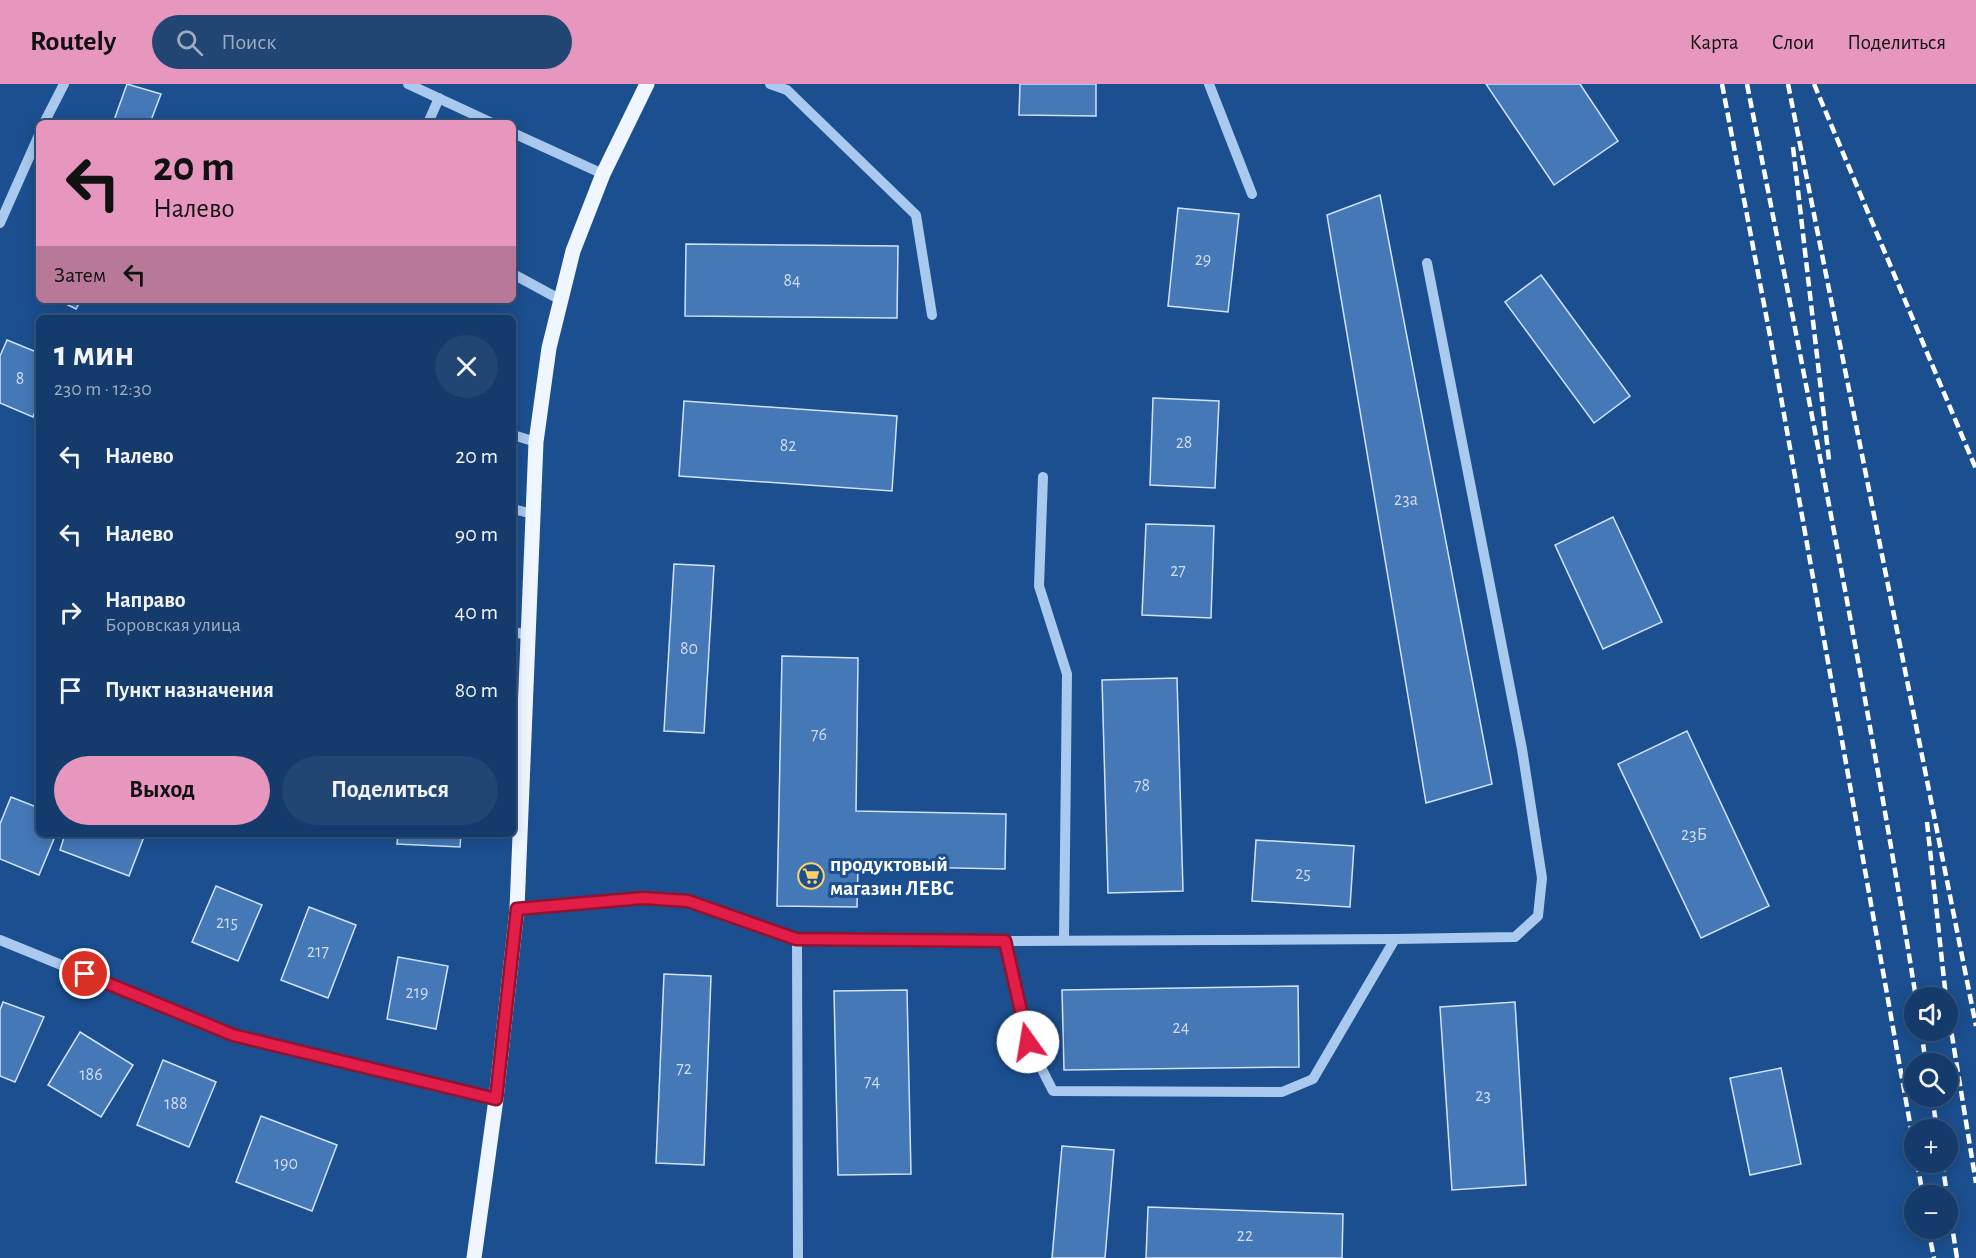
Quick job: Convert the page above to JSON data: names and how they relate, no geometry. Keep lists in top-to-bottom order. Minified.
{"places":{"supermarket":["продуктовый магазин ЛЕВС"]},"house_numbers":["29","84","8","28","82","23а","27","80","76","78","23Б","25","215","217","219","24","72","186","74","23","188","190","22"],"page":{"header":"Routely","search":"Поиск","nav":["Карта","Слои","Поделиться"],"turn":["20 m","Налево"],"then":"Затем","heading":["1 мин","230 m · 12:30"],"list":[{"name":"Налево","value":"20 m"},{"name":"Налево","value":"90 m"},{"name":"Направо","note":"Боровская улица","value":"40 m"},{"name":"Пункт назначения","value":"80 m"}],"buttons":["Выход","Поделиться"],"map_buttons":["+","−"]}}
